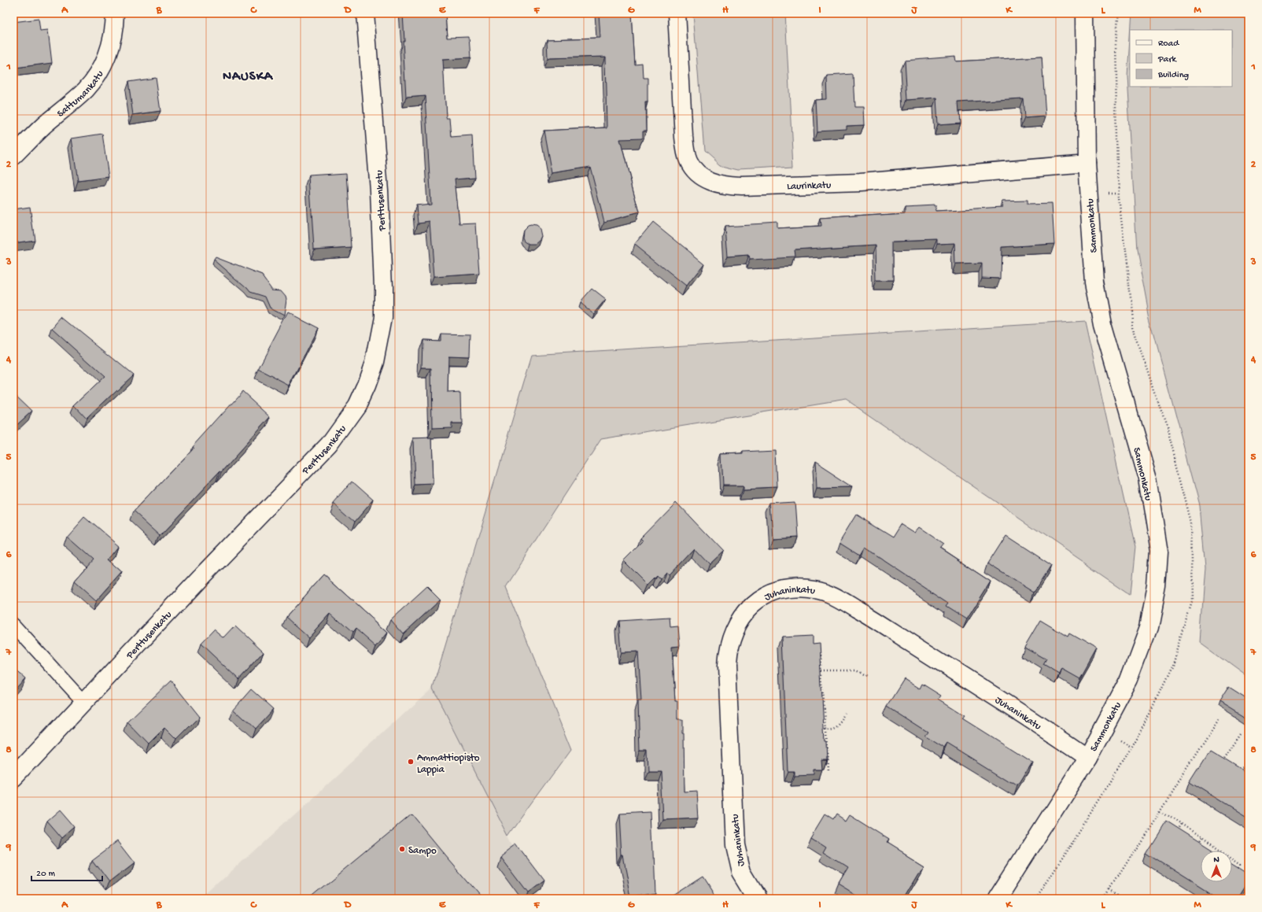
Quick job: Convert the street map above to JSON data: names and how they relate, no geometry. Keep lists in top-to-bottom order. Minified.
{"streets":{"street":["Sattumankatu","Laurinkatu","Perttusenkatu","Sammonkatu","Juhaninkatu"]},"crossings":[["Laurinkatu","Sammonkatu"],["Sammonkatu","Juhaninkatu"]],"districts":["NAUSKA"],"places":["Ammattiopisto Lappia","Sampo"],"legend":["Road","Park","Building"],"scale_bar":"20 m","north":"top","grid":{"columns":["A","B","C","D","E","F","G","H","I","J","K","L","M"],"rows":["1","2","3","4","5","6","7","8","9"]}}
